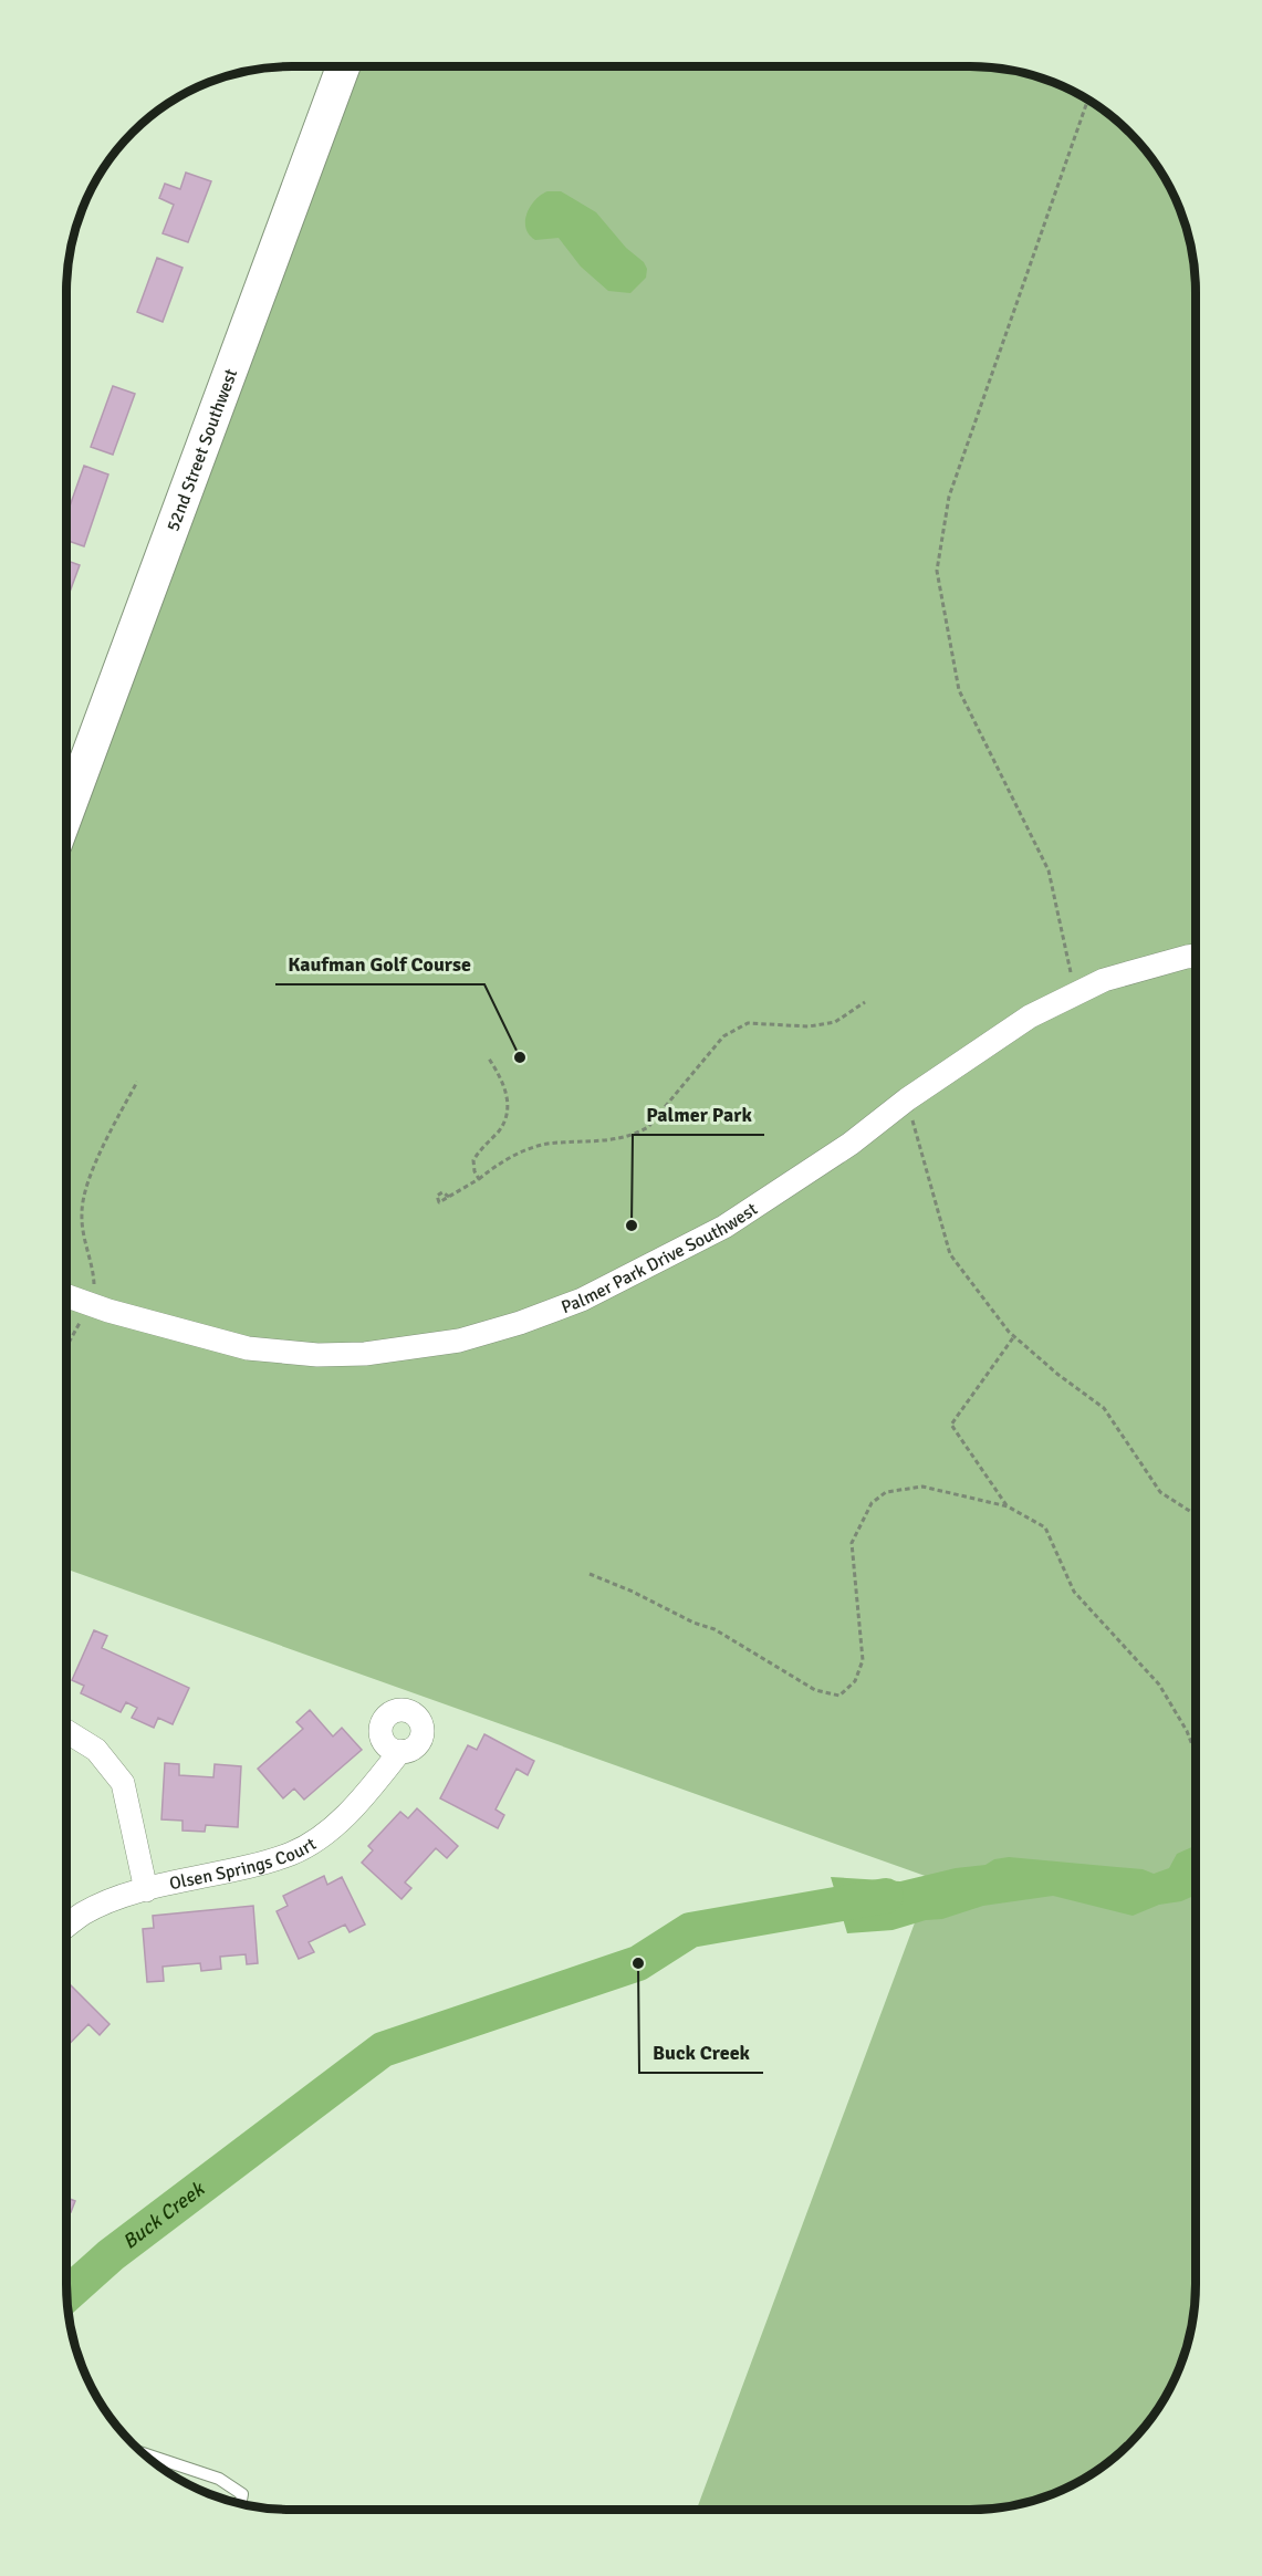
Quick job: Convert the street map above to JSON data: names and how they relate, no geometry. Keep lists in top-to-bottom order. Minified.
{"streets":{"street":["52nd Street Southwest","Palmer Park Drive Southwest","Olsen Springs Court"]},"water":["Buck Creek"],"places":["Kaufman Golf Course","Palmer Park","Buck Creek"]}
